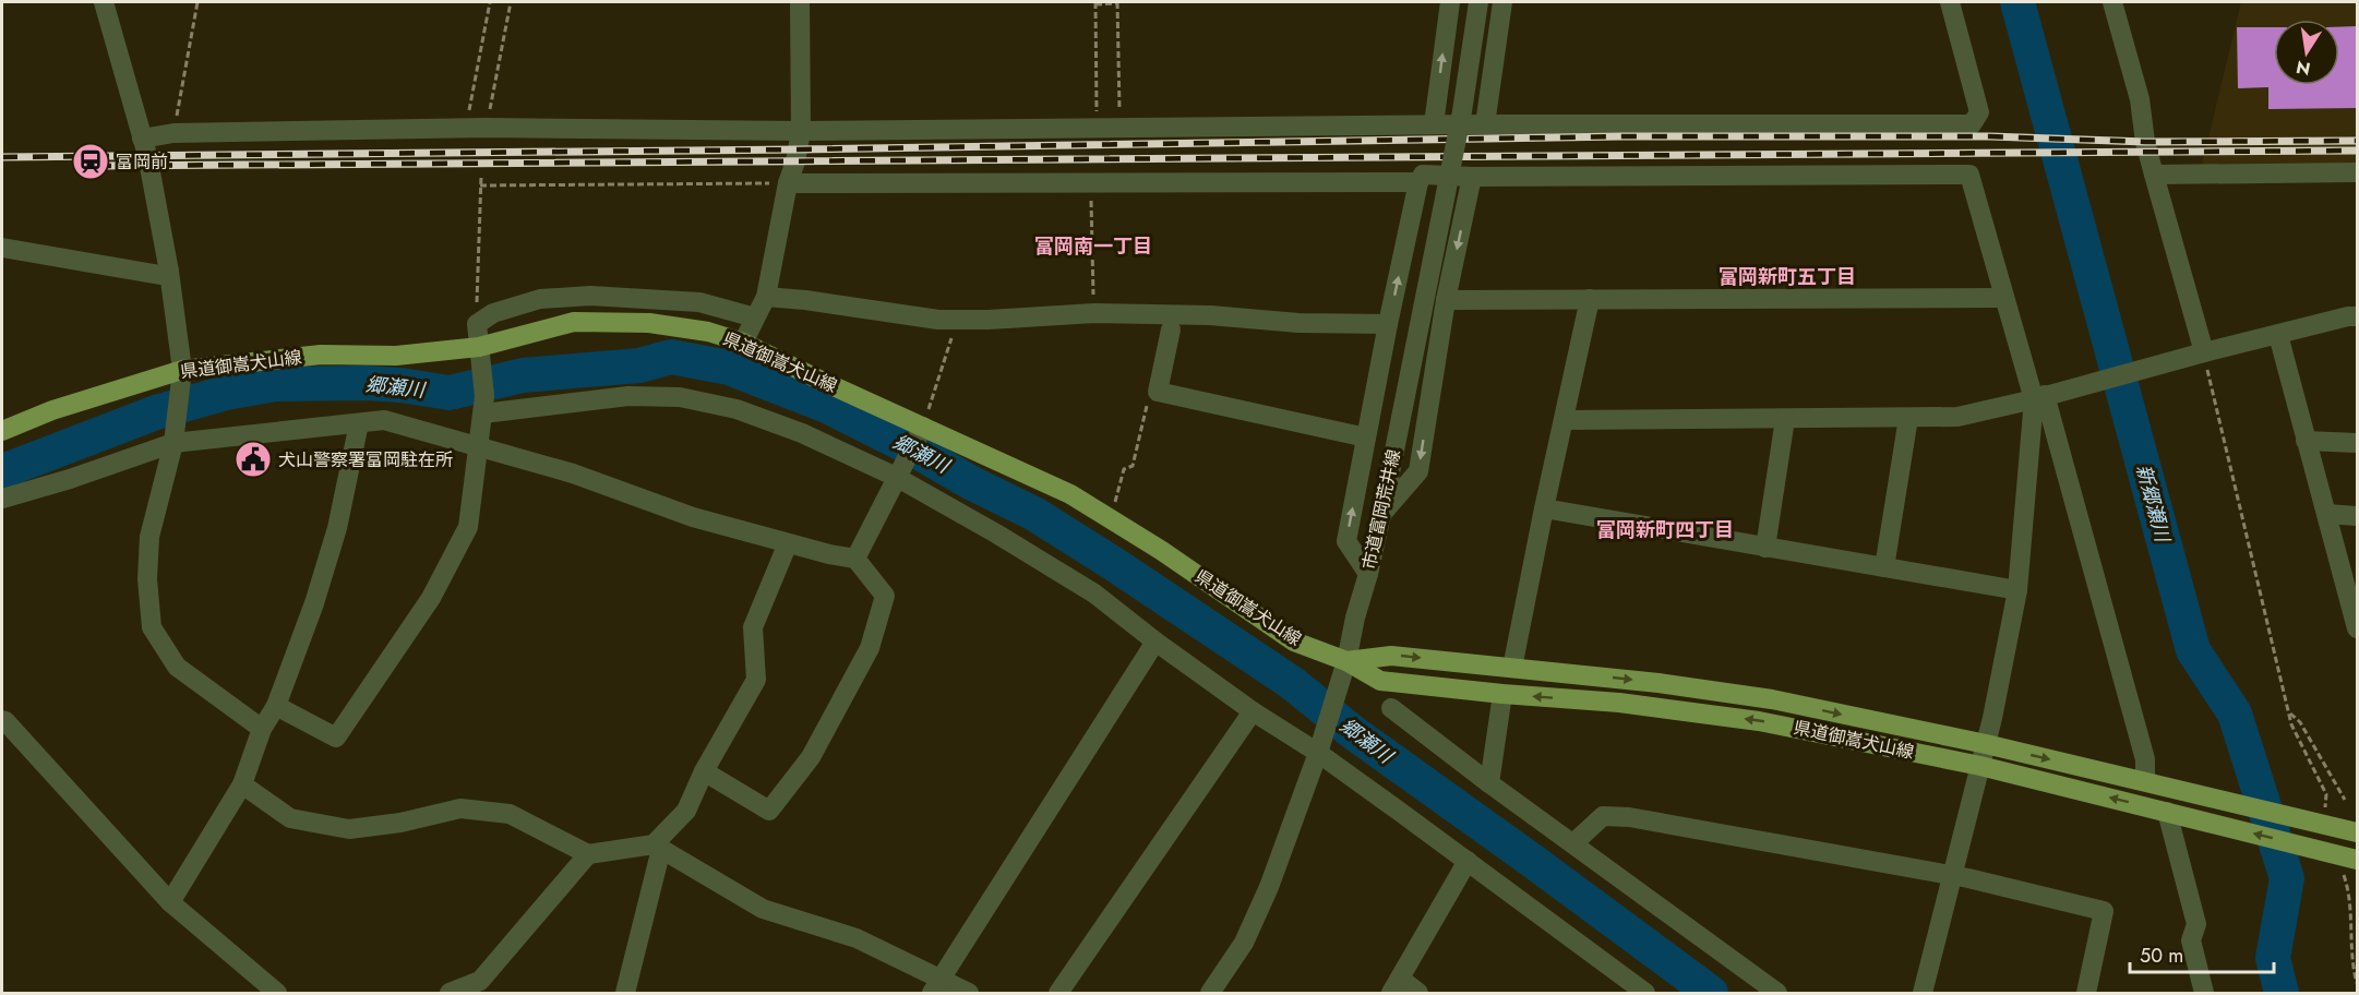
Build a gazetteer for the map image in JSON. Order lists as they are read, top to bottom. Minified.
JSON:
{"streets":{"main road":["県道御嵩犬山線"],"street":["市道富岡荒井線"]},"crossings":[["県道御嵩犬山線","市道富岡荒井線"]],"districts":["富岡南一丁目","富岡新町五丁目","富岡新町四丁目"],"water":["郷瀬川","新郷瀬川"],"places":{"station":["富岡前"],"public building":["犬山警察署富岡駐在所"]},"scale_bar":"50 m","north":"bottom"}
